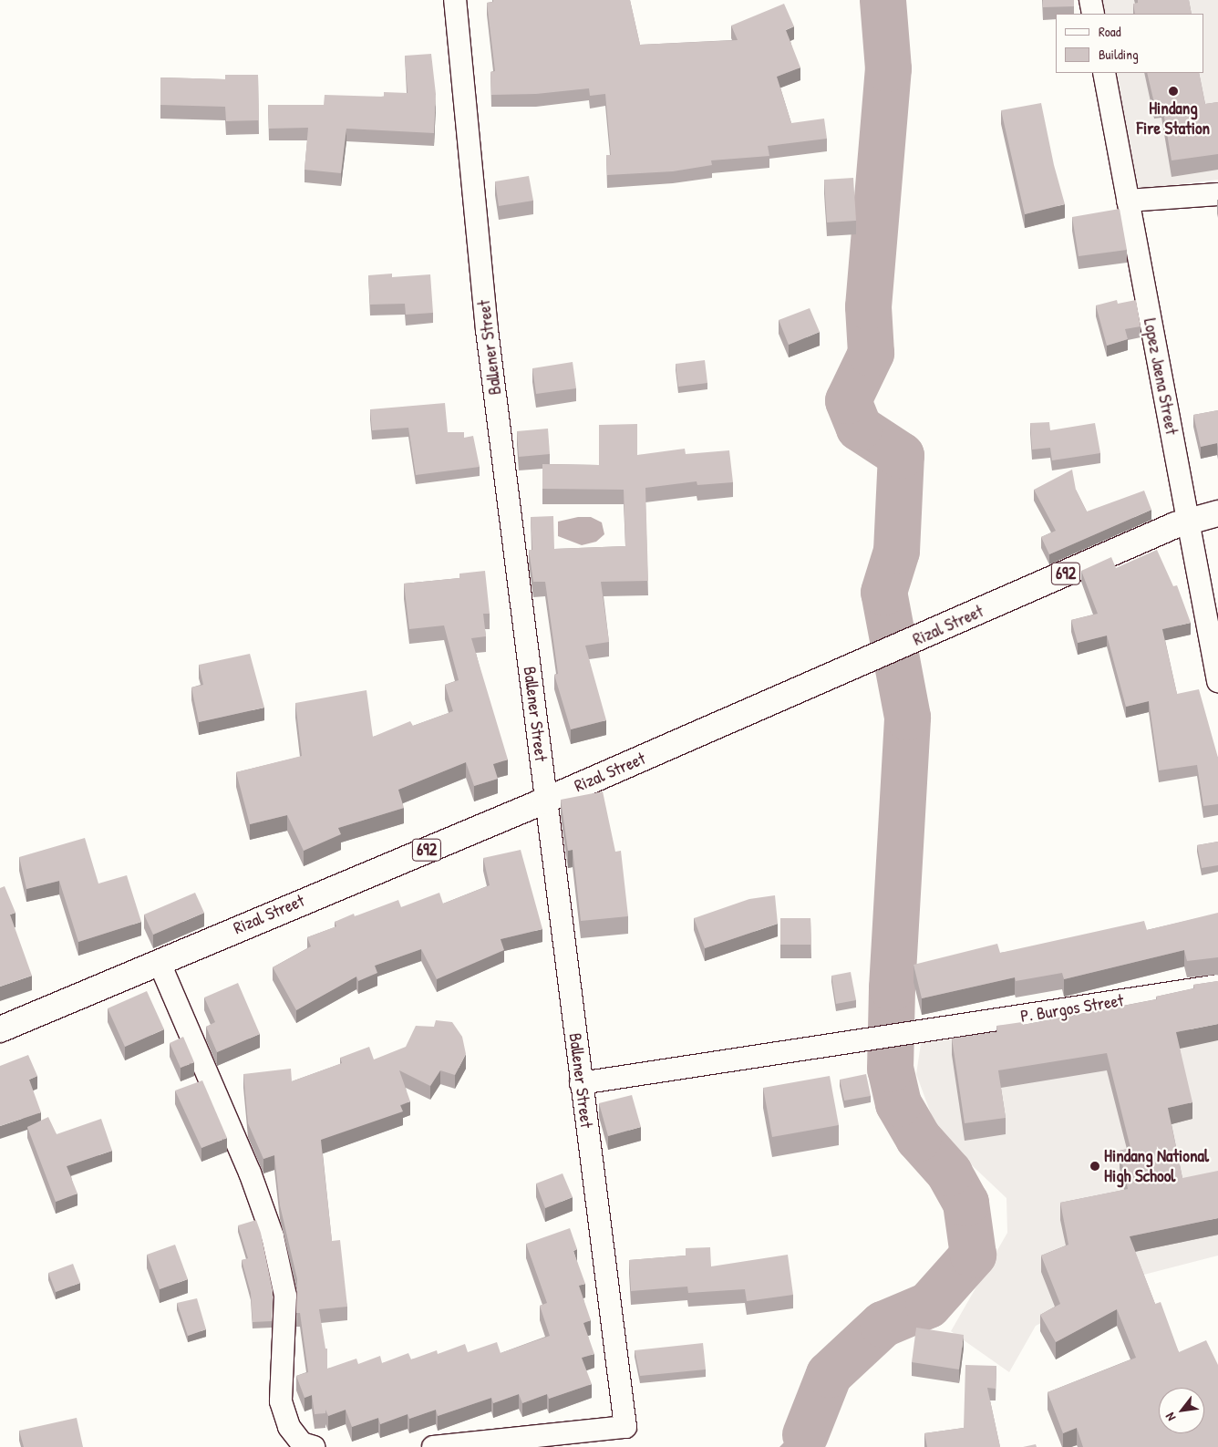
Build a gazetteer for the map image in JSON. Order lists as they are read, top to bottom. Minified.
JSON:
{"streets":{"main road":["692","Rizal Street"],"street":["Ballener Street","Lopez Jaena Street","P. Burgos Street"]},"crossings":[["Ballener Street","Rizal Street"],["Ballener Street","P. Burgos Street"],["Lopez Jaena Street","Rizal Street"]],"places":["Hindang Fire Station","Hindang National High School"],"legend":["Road","Building"],"north":"bottom left"}
